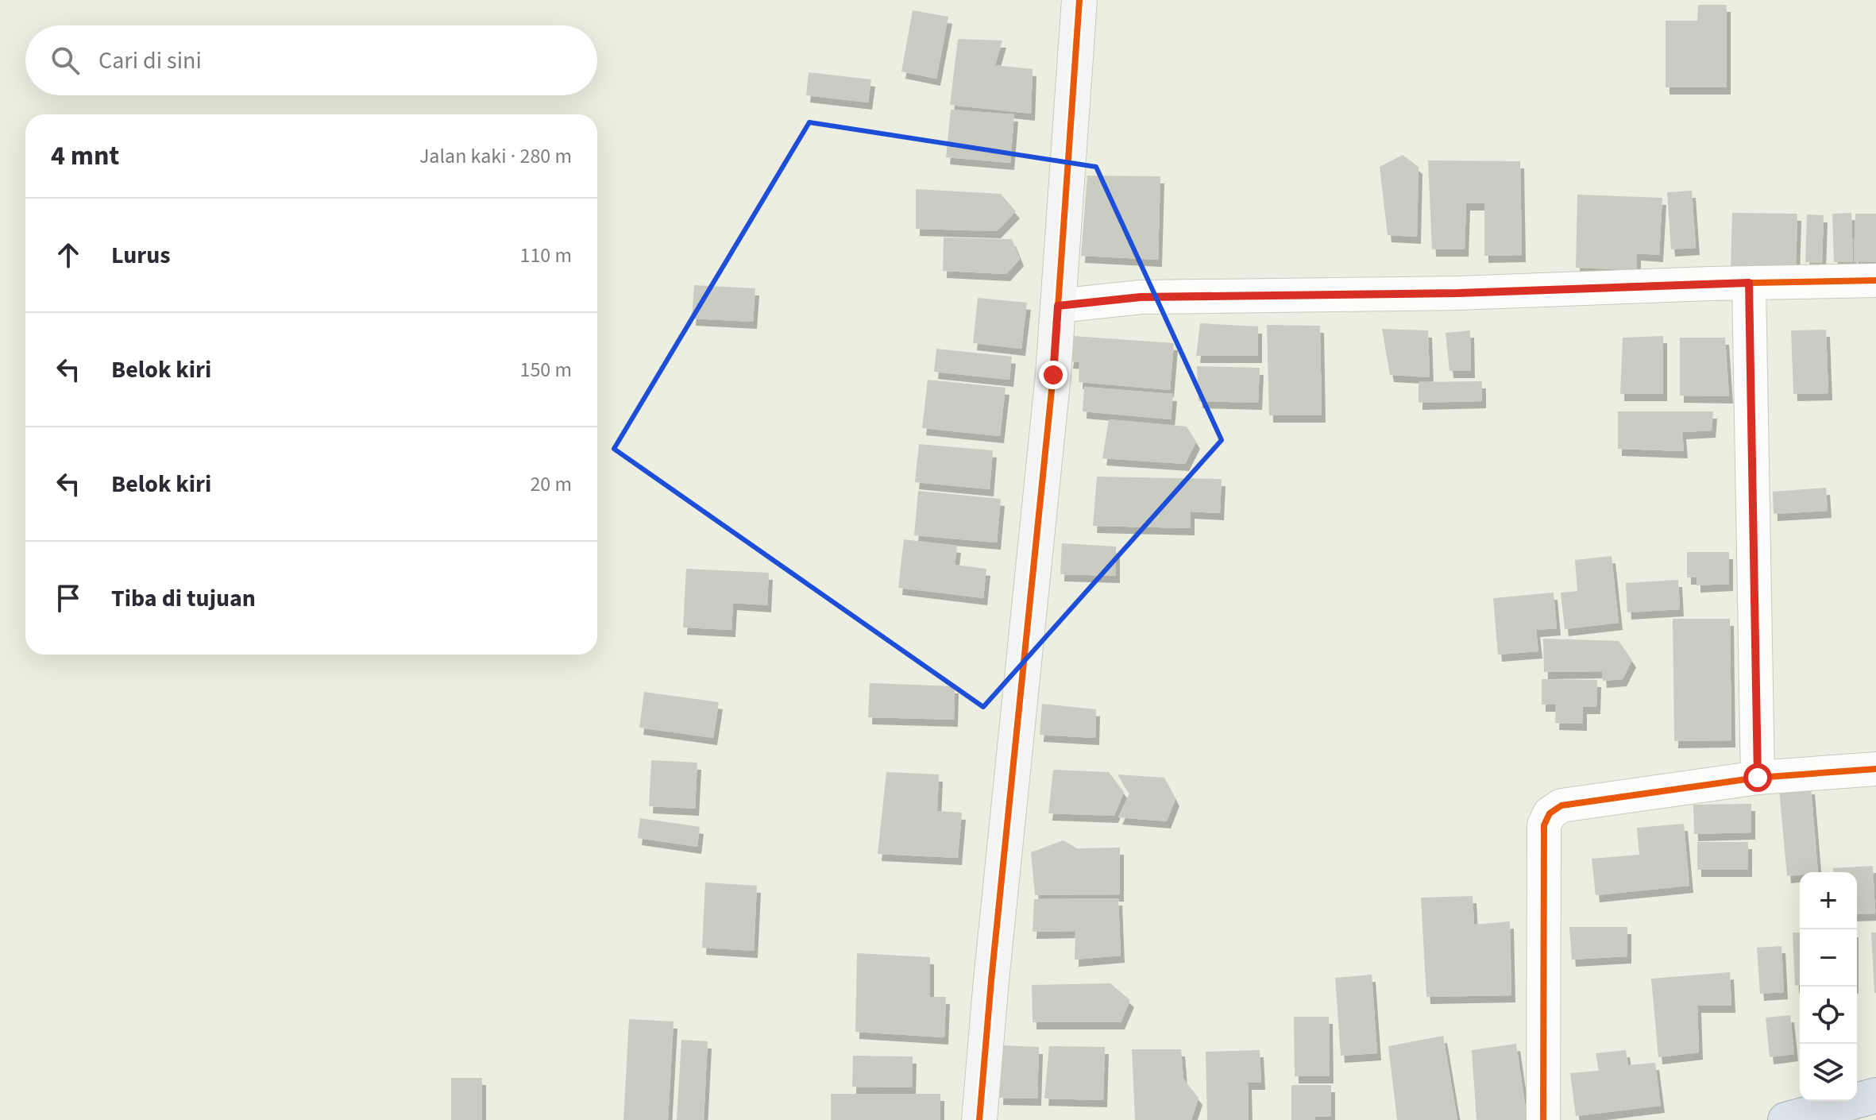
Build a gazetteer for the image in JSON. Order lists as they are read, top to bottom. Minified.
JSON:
{"page":{"search":"Cari di sini","heading":["4 mnt","Jalan kaki · 280 m"],"list":[["Lurus","110 m"],["Belok kiri","150 m"],["Belok kiri","20 m"],"Tiba di tujuan"],"map_buttons":["+","−"]}}
